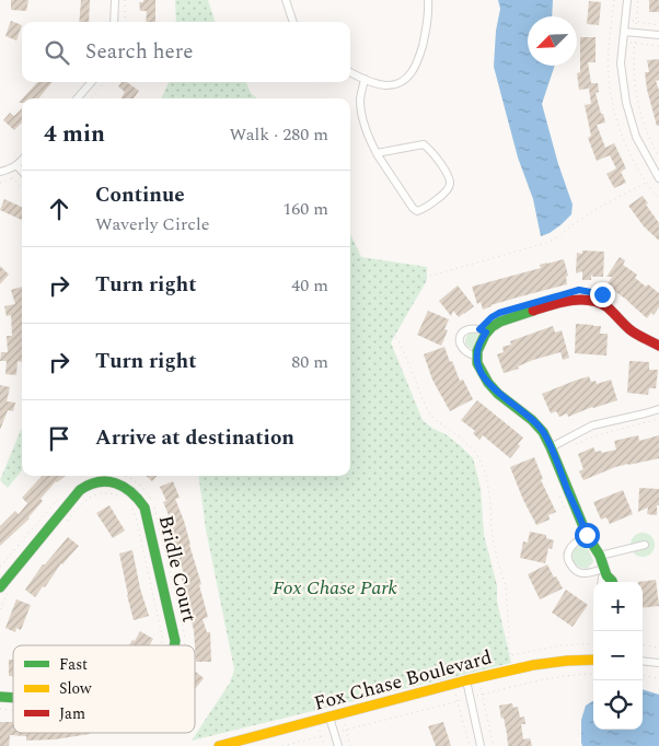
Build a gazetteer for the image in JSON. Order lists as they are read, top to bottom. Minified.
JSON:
{"streets":{"street":["Bridle Court","Fox Chase Boulevard"]},"parks":["Fox Chase Park"],"legend":["Fast","Slow","Jam"],"north":"bottom left","page":{"search":"Search here","heading":["4 min","Walk · 280 m"],"list":[["Continue","Waverly Circle","160 m"],["Turn right","40 m"],["Turn right","80 m"],"Arrive at destination"],"map_buttons":["+","−"]}}
